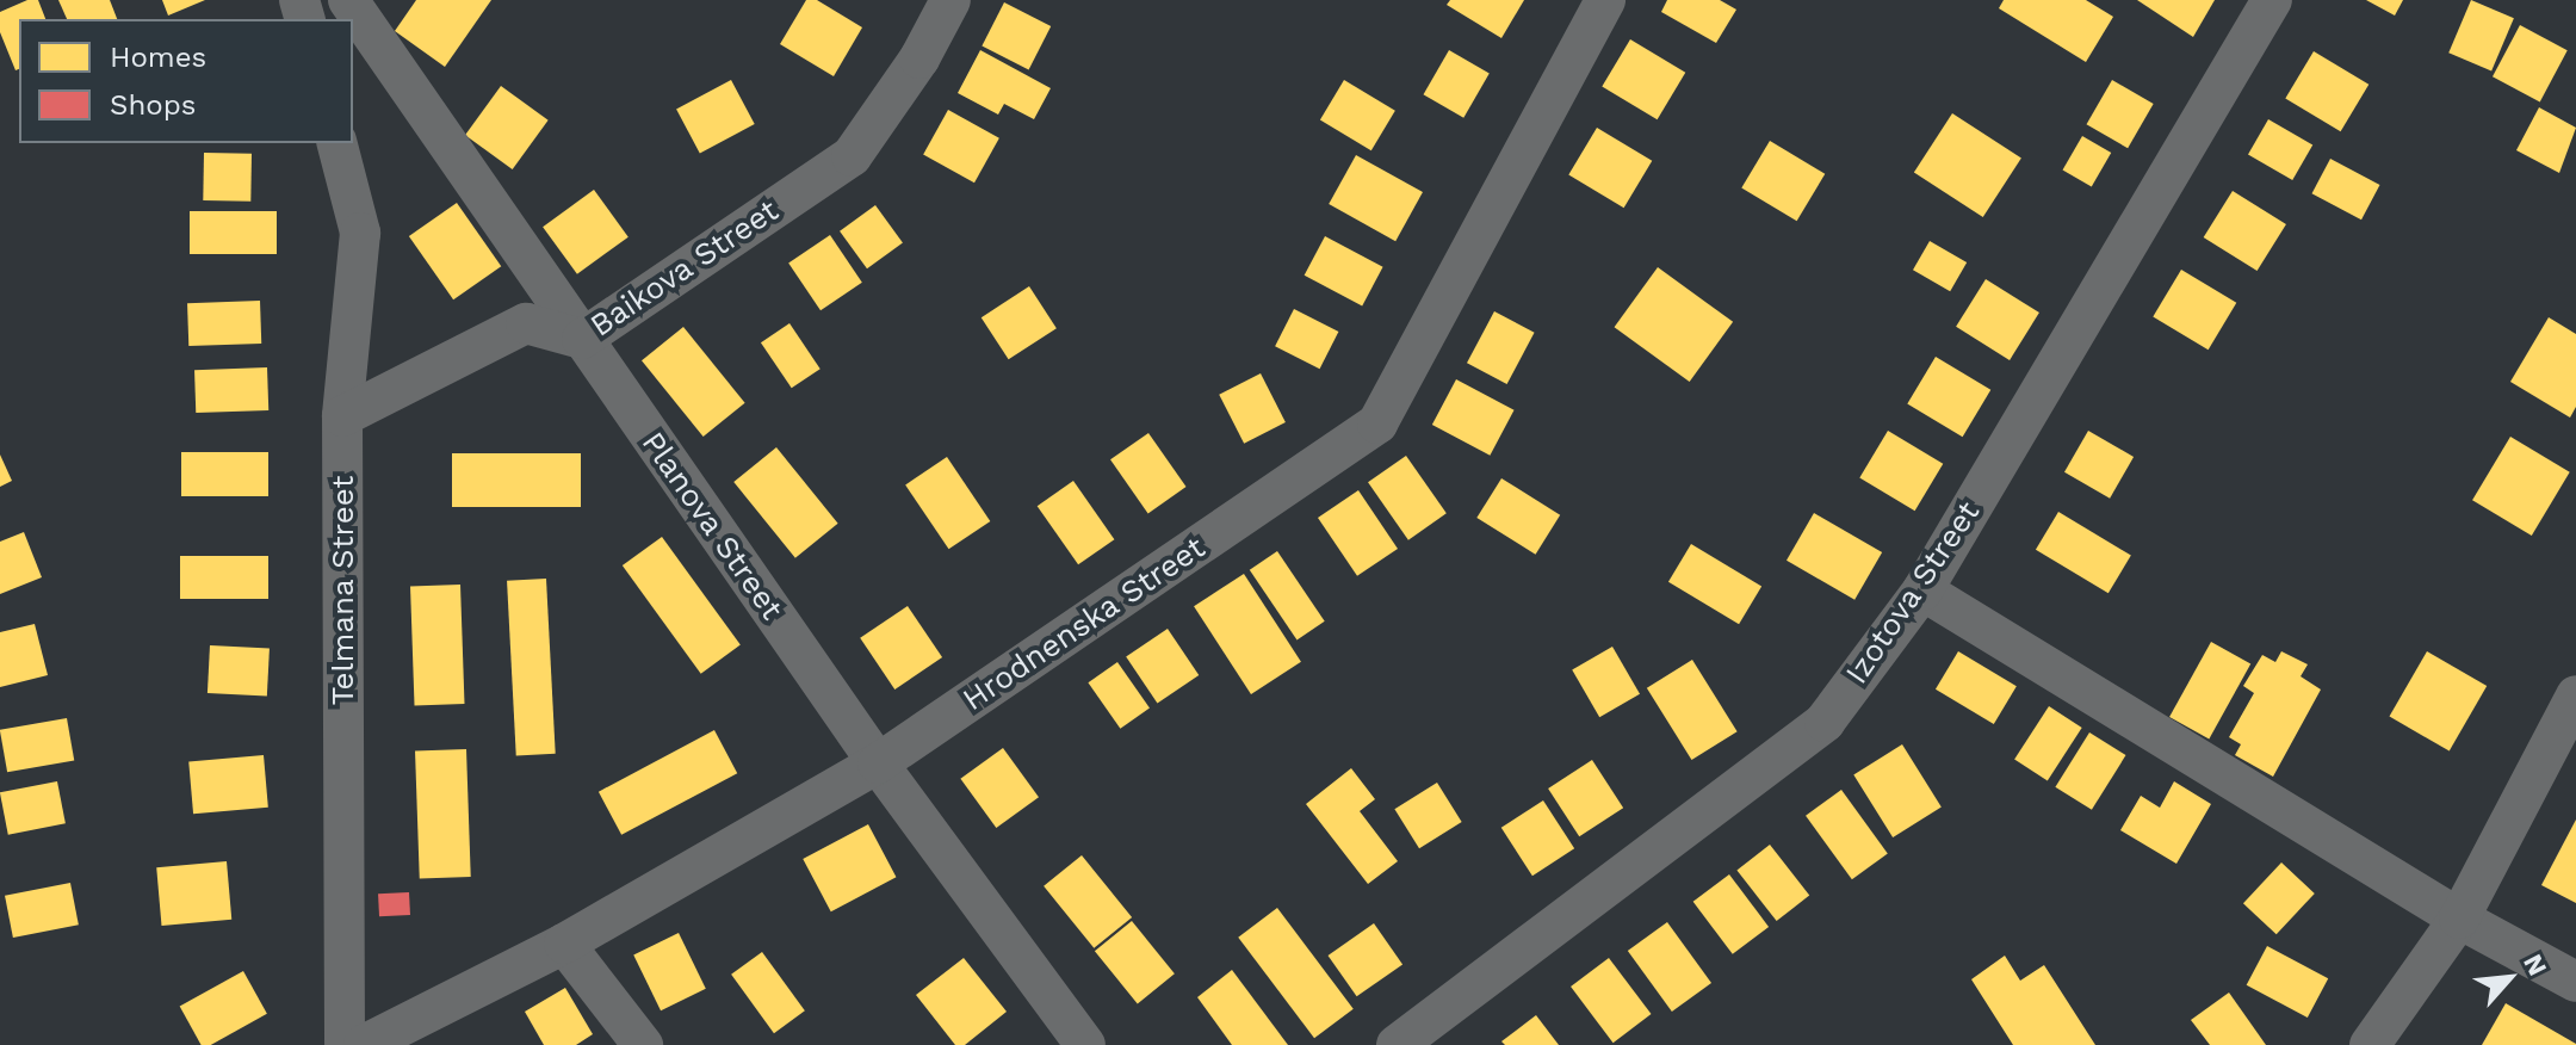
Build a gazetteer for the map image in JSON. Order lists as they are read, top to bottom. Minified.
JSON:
{"streets":{"street":["Baikova Street","Planova Street","Telmana Street","Izotova Street","Hrodnenska Street"]},"crossings":[["Baikova Street","Planova Street"],["Baikova Street","Telmana Street"],["Planova Street","Hrodnenska Street"]],"legend":["Homes","Shops"],"north":"top right"}
